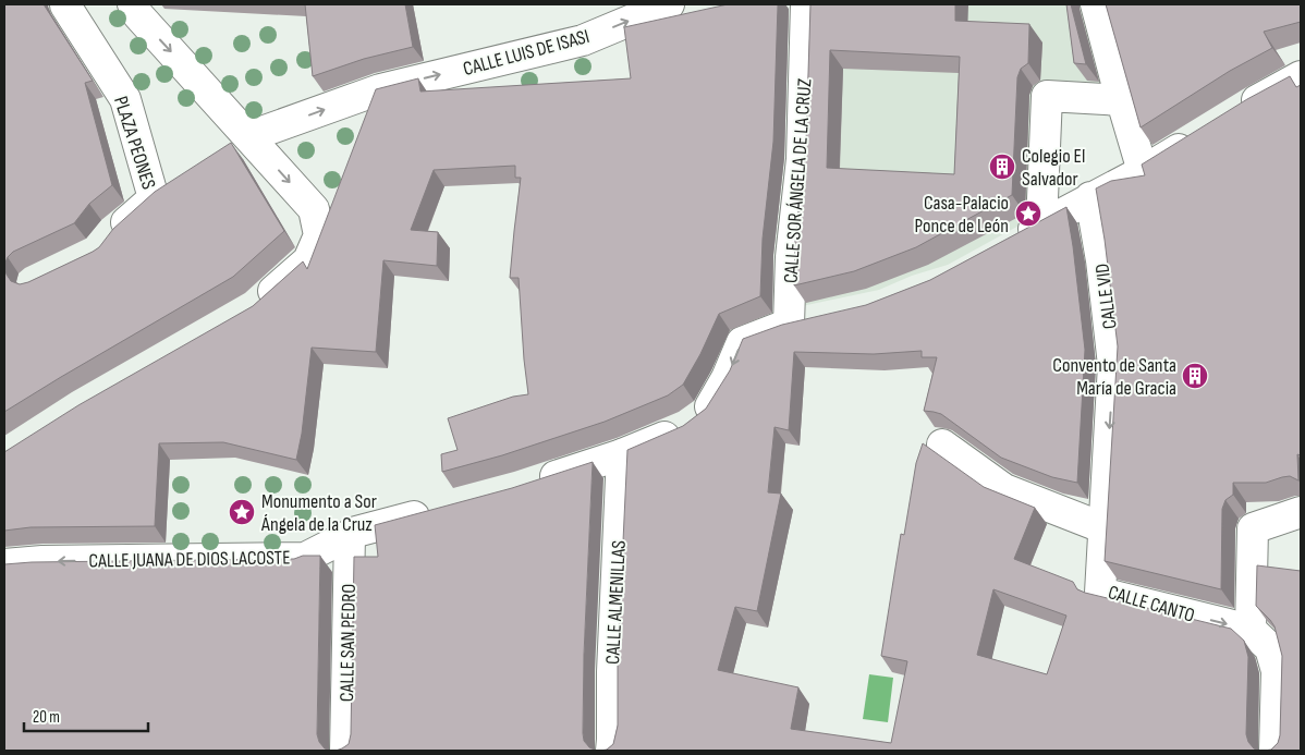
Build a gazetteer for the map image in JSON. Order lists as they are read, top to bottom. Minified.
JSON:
{"streets":{"street":["CALLE LUIS DE ISASI","PLAZA PEONES","CALLE SOR ÁNGELA DE LA CRUZ","CALLE VID","CALLE JUANA DE DIOS LACOSTE","CALLE ALMENILLAS","CALLE CANTO","CALLE SAN PEDRO"]},"crossings":[["CALLE VID","CALLE CANTO"],["CALLE JUANA DE DIOS LACOSTE","CALLE SAN PEDRO"]],"one_way":["CALLE LUIS DE ISASI","CALLE VID","CALLE JUANA DE DIOS LACOSTE","CALLE CANTO"],"places":{"building":["Colegio El Salvador","Convento de Santa María de Gracia"],"place":["Casa-Palacio Ponce de León","Monumento a Sor Ángela de la Cruz"]},"scale_bar":"20 m"}
